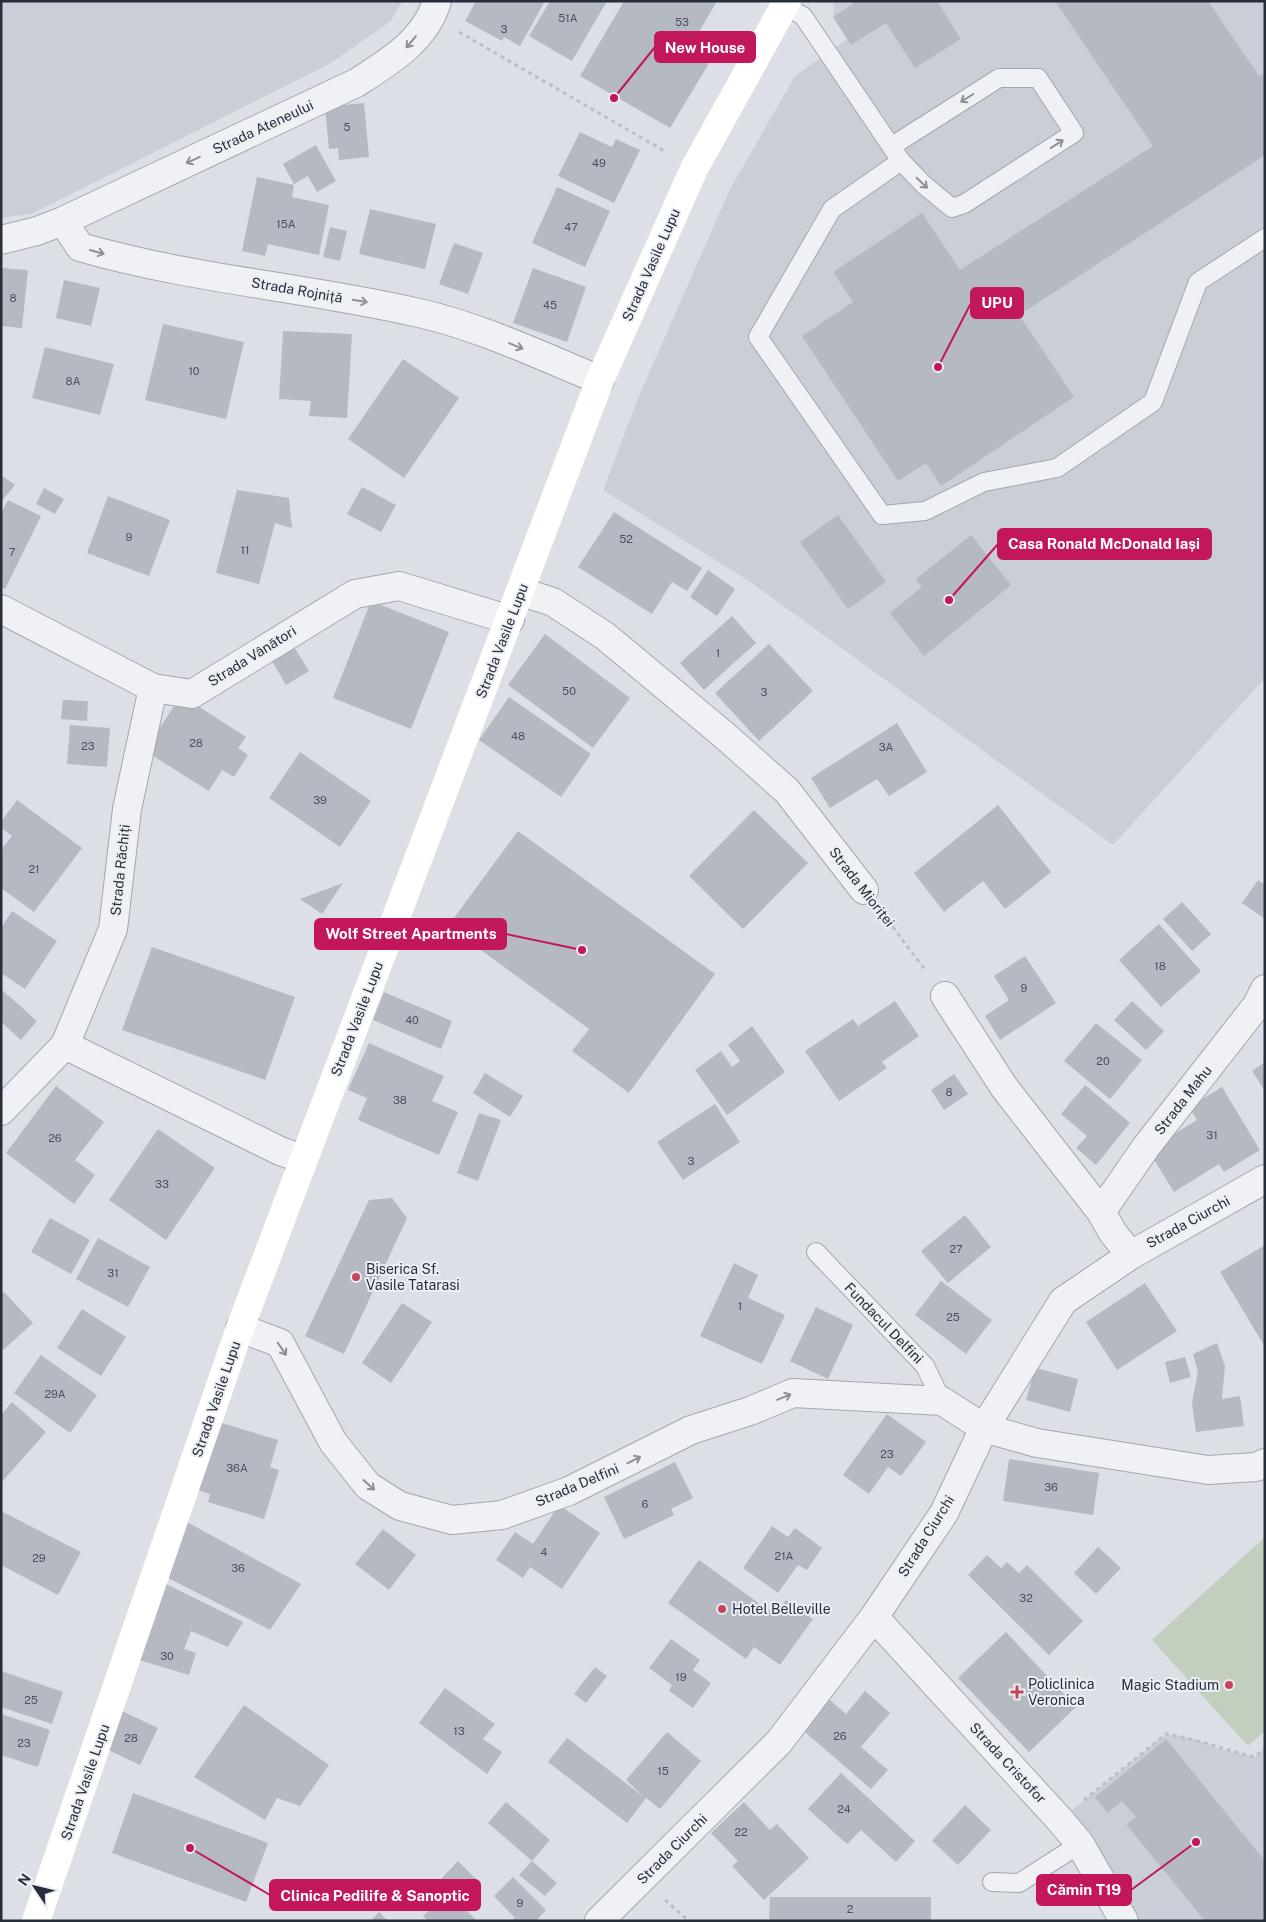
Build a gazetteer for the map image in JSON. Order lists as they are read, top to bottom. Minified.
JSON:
{"streets":{"main road":["Strada Vasile Lupu"],"street":["Strada Ateneului","Strada Rojniță","Strada Vânători","Strada Răchiți","Strada Mioriței","Strada Mahu","Strada Ciurchi","Strada Delfini","Strada Cristofor"],"lane":["Fundacul Delfini"]},"crossings":[["Strada Ateneului","Strada Rojniță"],["Strada Vasile Lupu","Strada Rojniță"],["Strada Vasile Lupu","Strada Vânători"],["Strada Vasile Lupu","Strada Mioriței"],["Strada Vasile Lupu","Strada Delfini"],["Strada Vânători","Strada Răchiți"],["Strada Ciurchi","Strada Delfini"],["Strada Ciurchi","Strada Cristofor"],["Fundacul Delfini","Strada Delfini"]],"one_way":["Strada Ateneului","Strada Rojniță","Strada Delfini"],"places":{"other":["New House","UPU","Casa Ronald McDonald Iași","Wolf Street Apartments","Biserica Sf. Vasile Tatarasi","Hotel Belleville","Magic Stadium","Cămin T19","Clinica Pedilife & Sanoptic"],"health":["Policlinica Veronica"]},"house_numbers":["51A","53","3","5","49","15A","47","8","45","10","8A","9","52","11","7","1","50","3","48","28","23","3A","39","21","18","9","40","20","8","38","31","26","3","33","27","31","1","25","29A","23","36A","36","6","4","21A","29","36","32","30","19","25","13","26","28","23","15","24","22","9","2"],"north":"top left"}
